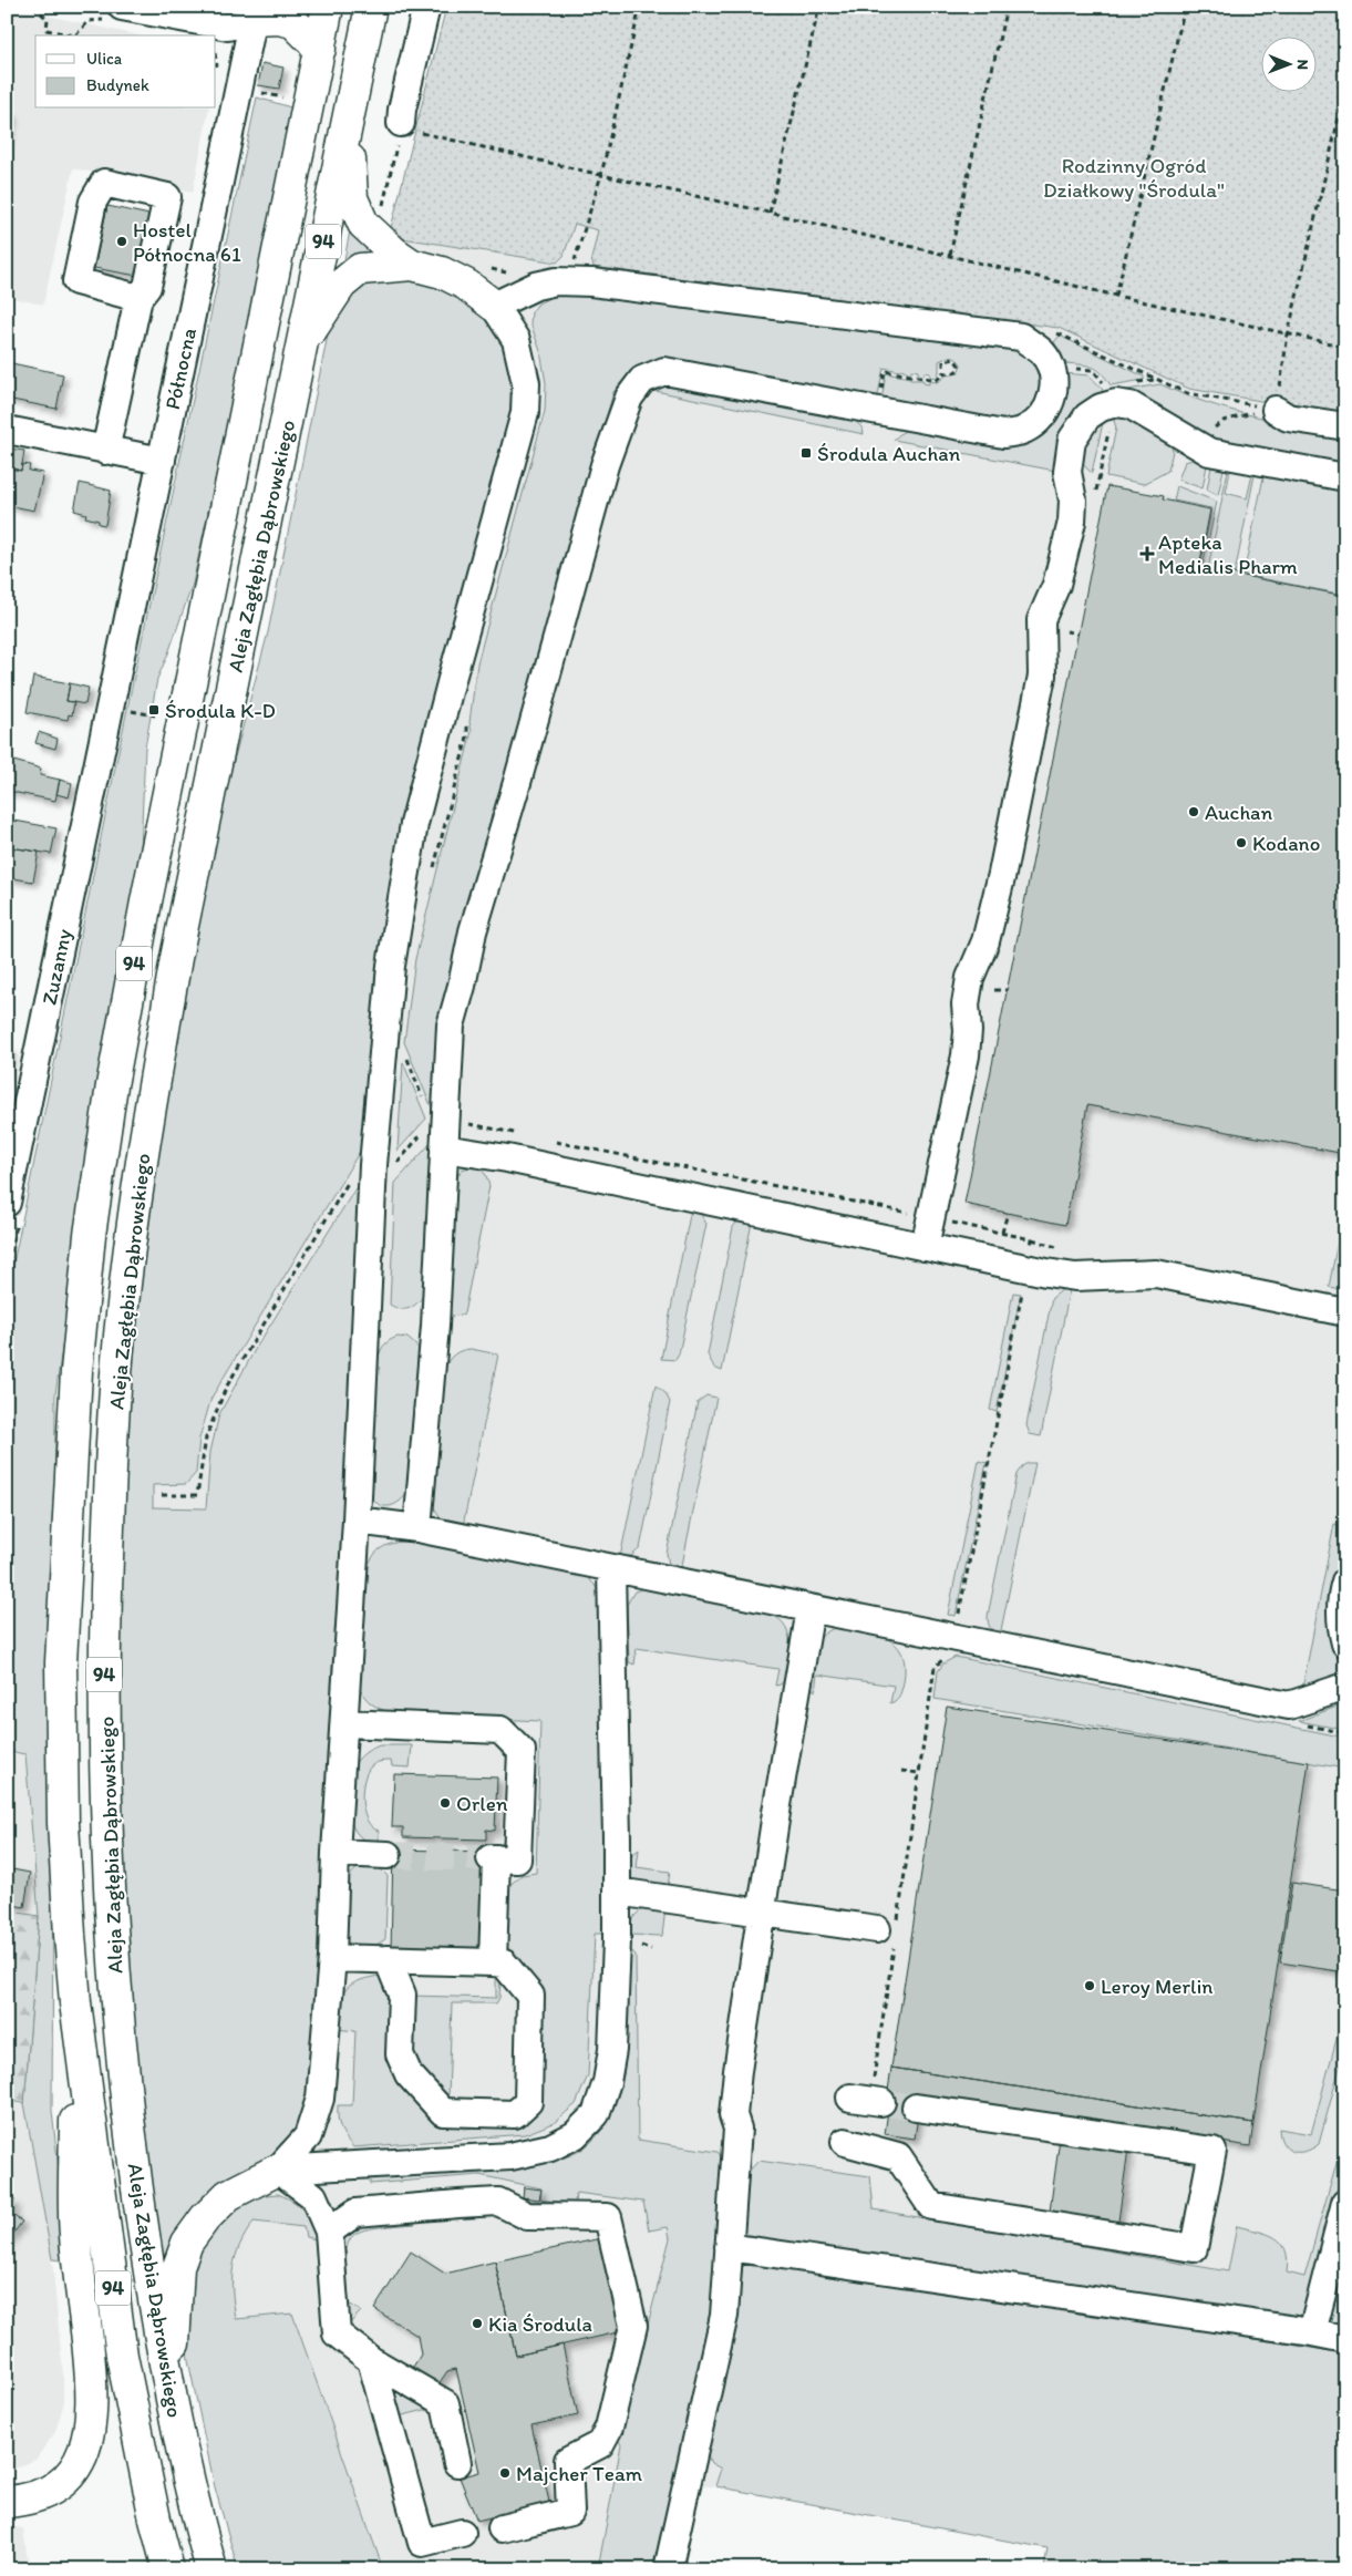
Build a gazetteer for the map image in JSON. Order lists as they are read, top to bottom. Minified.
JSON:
{"streets":{"main road":["94","Aleja Zagłębia Dąbrowskiego"],"street":["Północna","Zuzanny"]},"crossings":[["Północna","Zuzanny"]],"parks":["Rodzinny Ogród Działkowy \"Środula\""],"places":{"other":["Hostel Północna 61","Auchan","Kodano","Orlen","Leroy Merlin","Kia Środula","Majcher Team"],"transit":["Środula Auchan","Środula K-D"],"health":["Apteka Medialis Pharm"]},"legend":["Ulica","Budynek"],"north":"right"}
